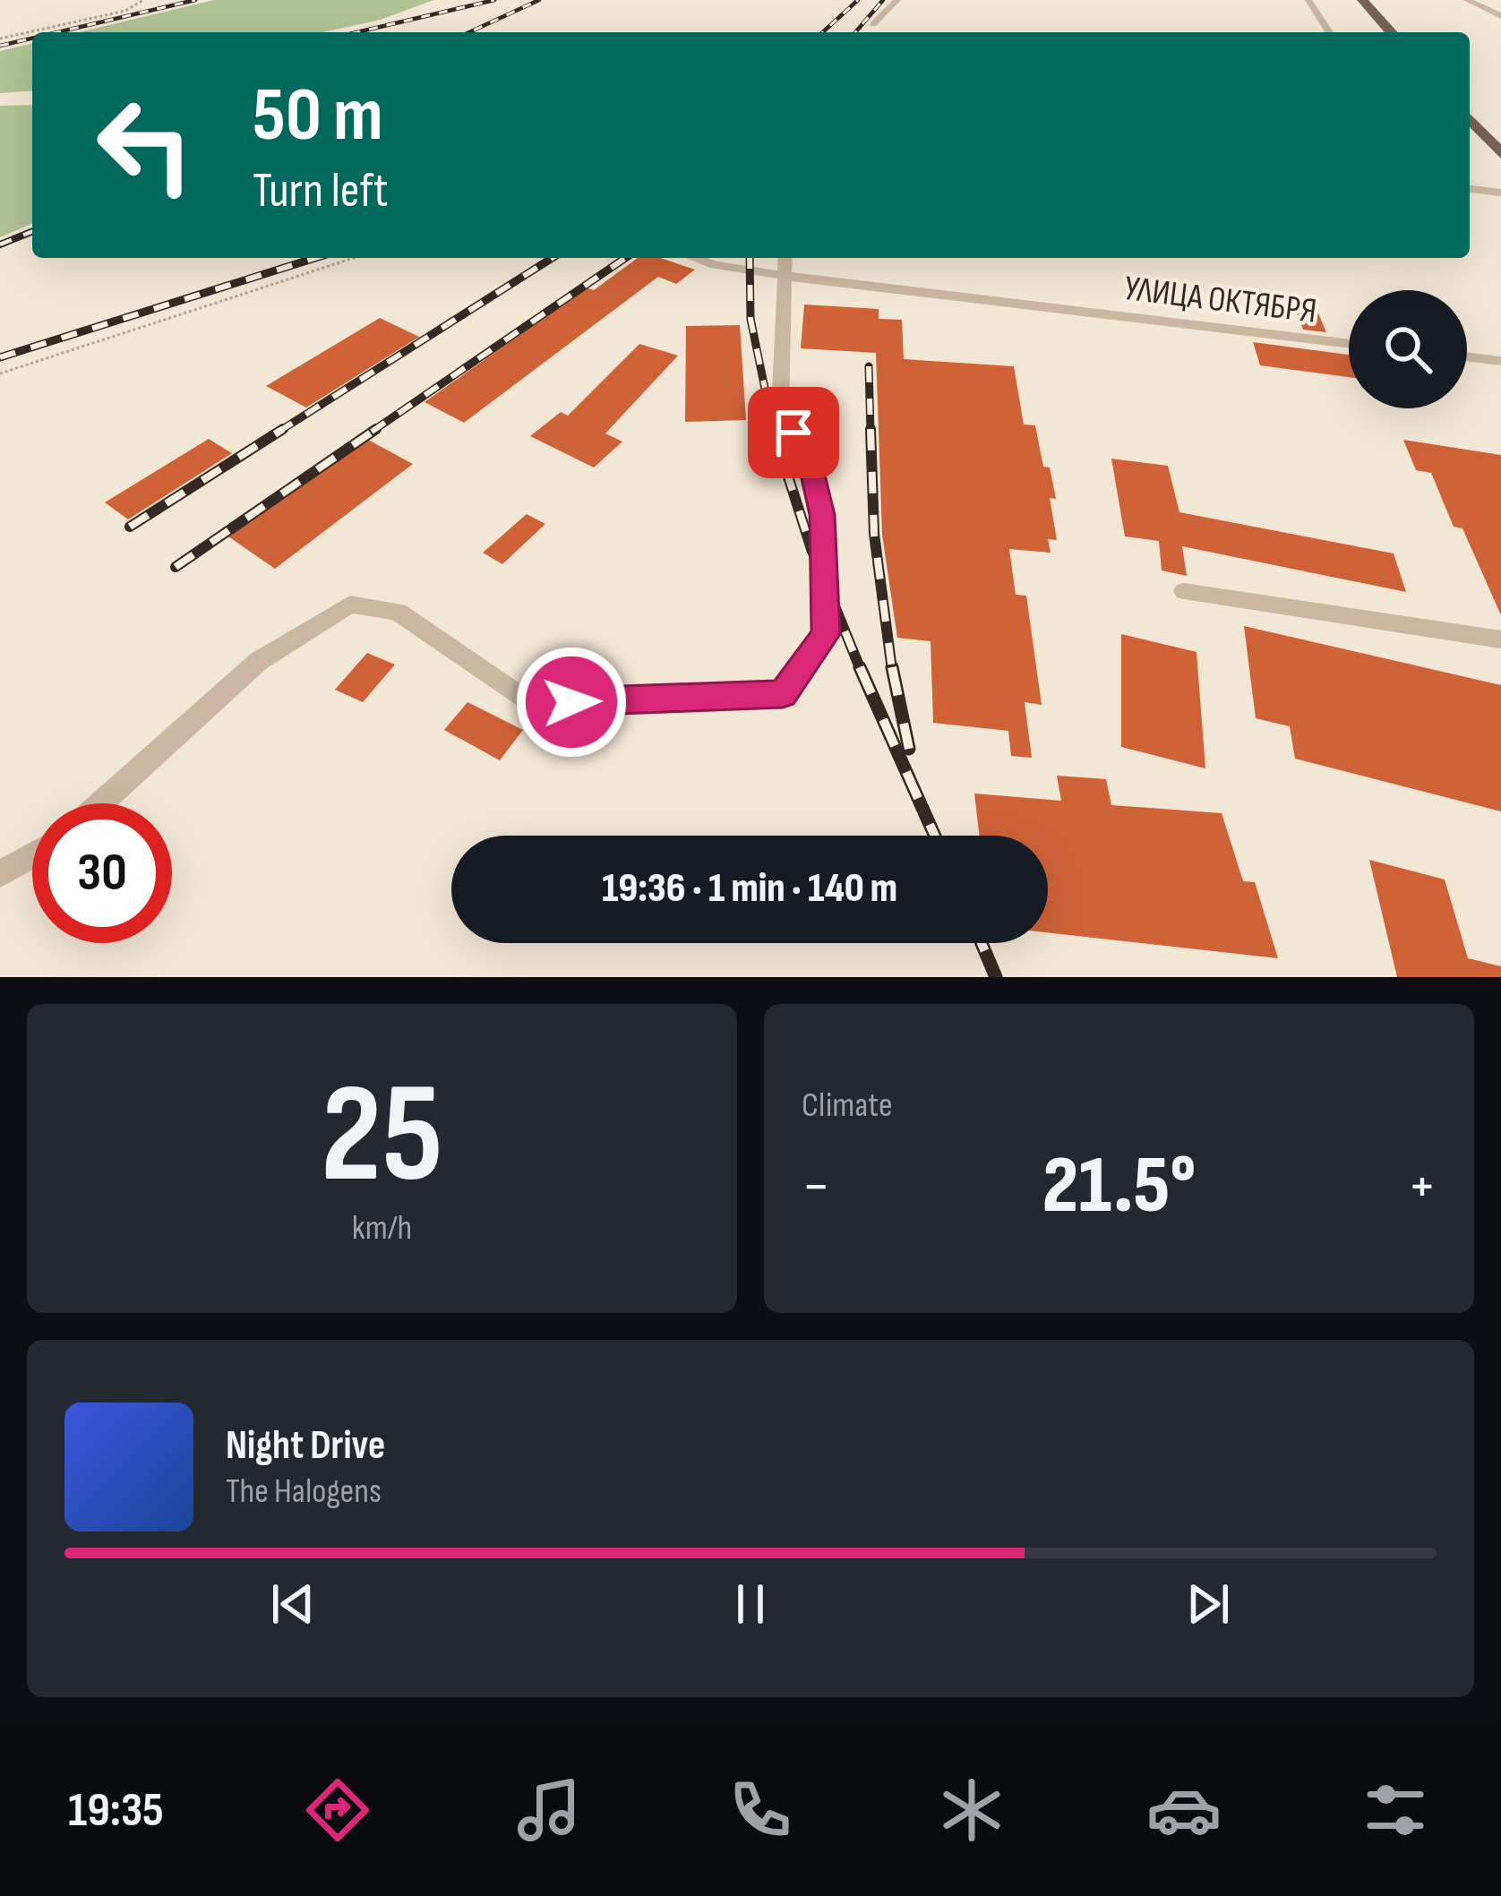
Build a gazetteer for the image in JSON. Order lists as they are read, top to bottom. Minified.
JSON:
{"streets":{"street":["УЛИЦА ОКТЯБРЯ"]},"page":{"turn":["50 m","Turn left"],"limit":"30","trip":"19:36 · 1 min · 140 m","tile":[["25","km/h"],"Climate"],"heat":["−","21.5°","+"],"song":["Night Drive","The Halogens"],"tabs":"19:35"}}
